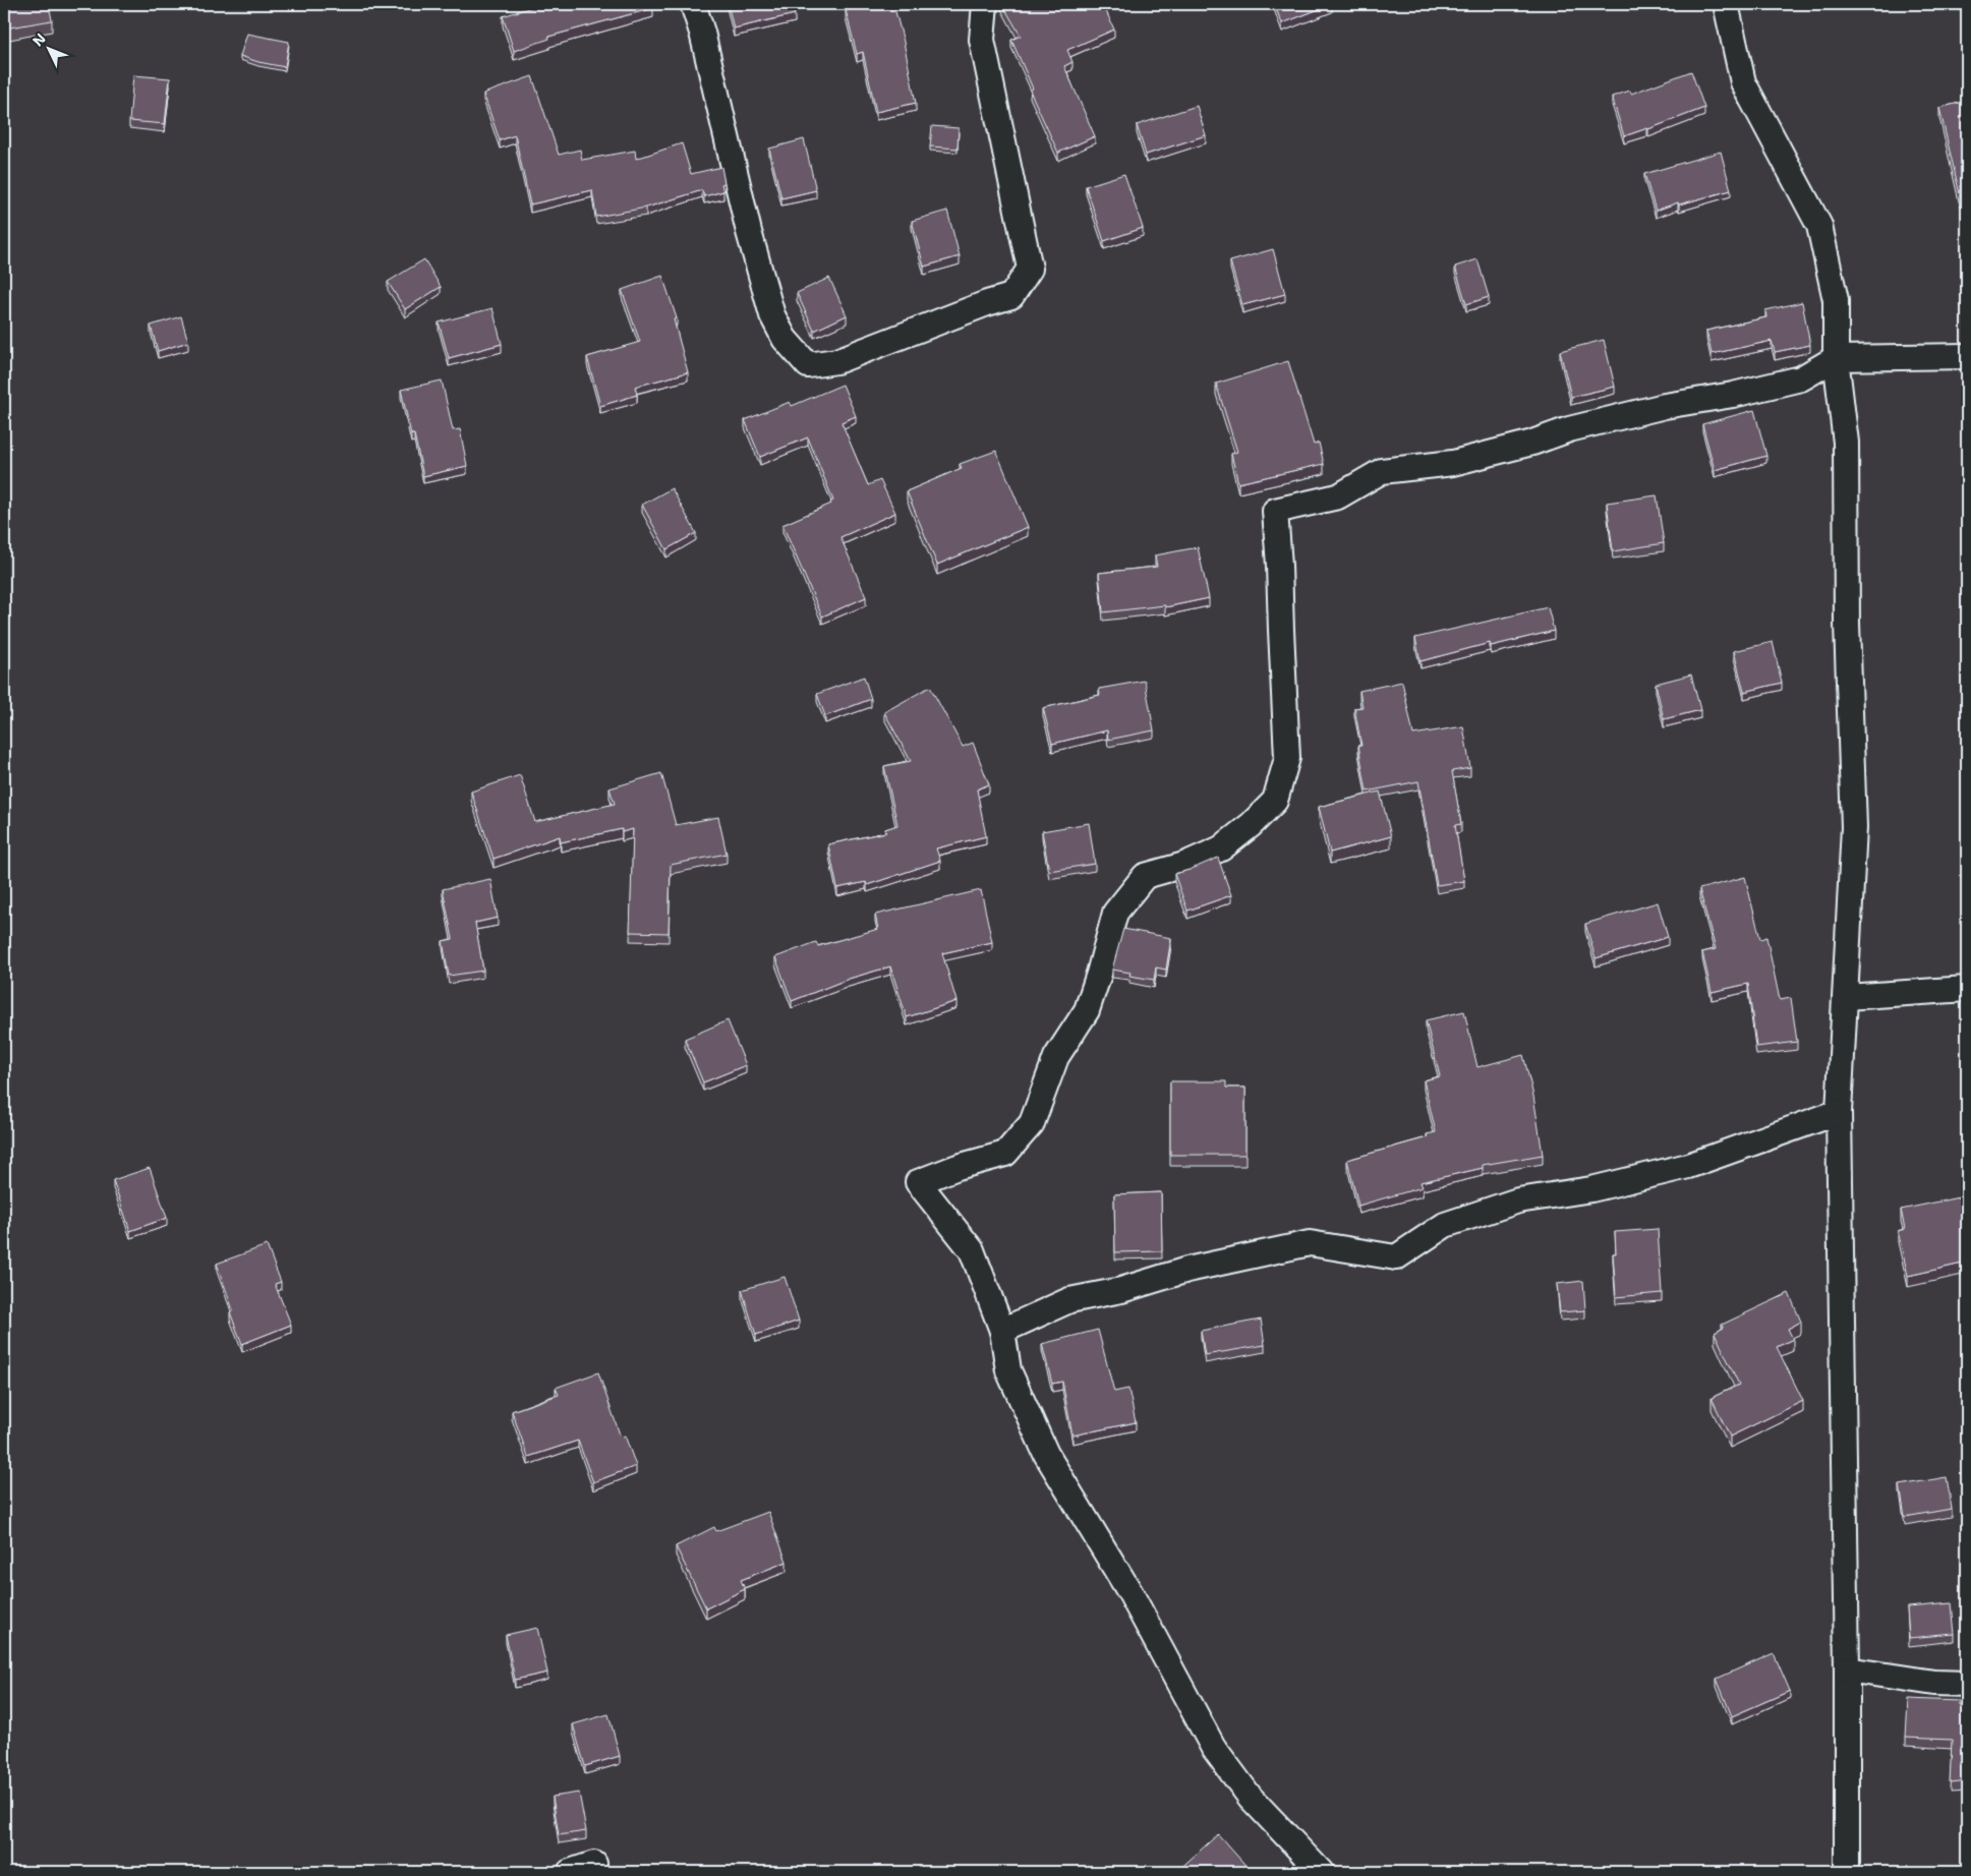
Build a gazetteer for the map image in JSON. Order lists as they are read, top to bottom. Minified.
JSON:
{"north":"top left"}
